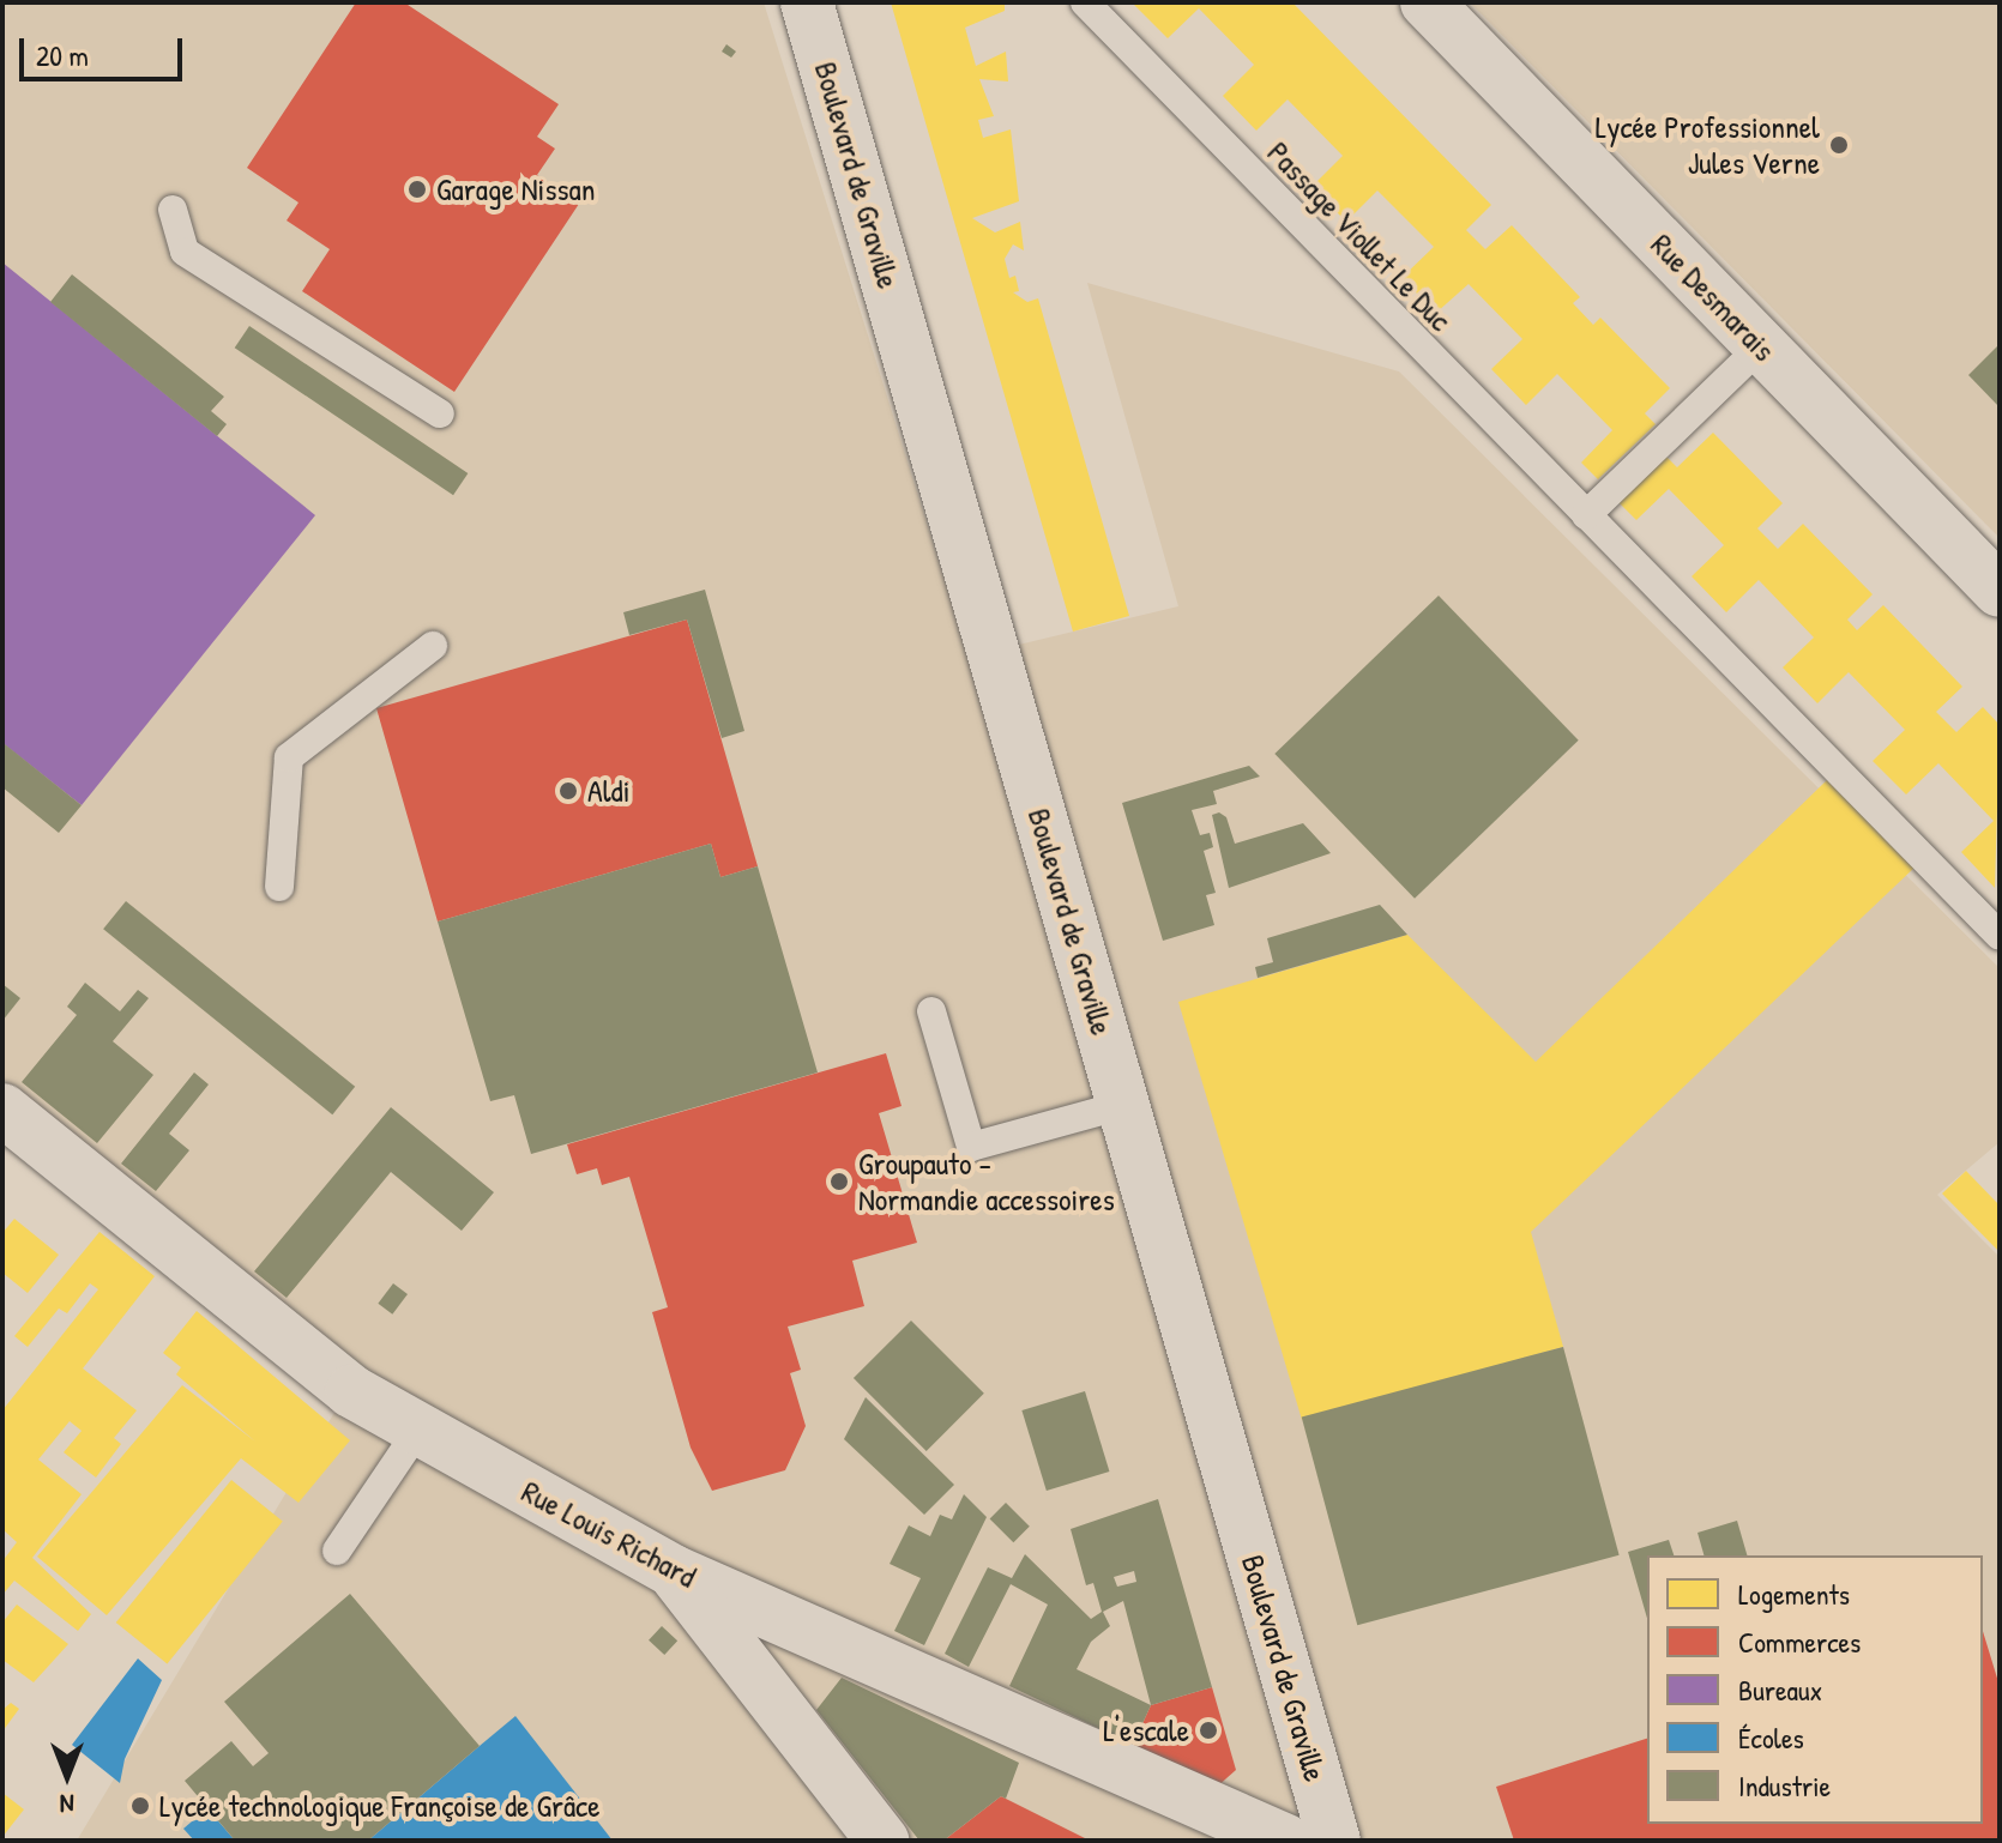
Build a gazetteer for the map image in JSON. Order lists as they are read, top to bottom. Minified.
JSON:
{"streets":{"street":["Boulevard de Graville","Rue Desmarais","Rue Louis Richard"],"lane":["Passage Viollet Le Duc"]},"places":["Lycée Professionnel Jules Verne","Garage Nissan","Aldi","Groupauto - Normandie accessoires","L'escale","Lycée technologique Françoise de Grâce"],"legend":["Logements","Commerces","Bureaux","Écoles","Industrie"],"scale_bar":"20 m","north":"bottom"}
